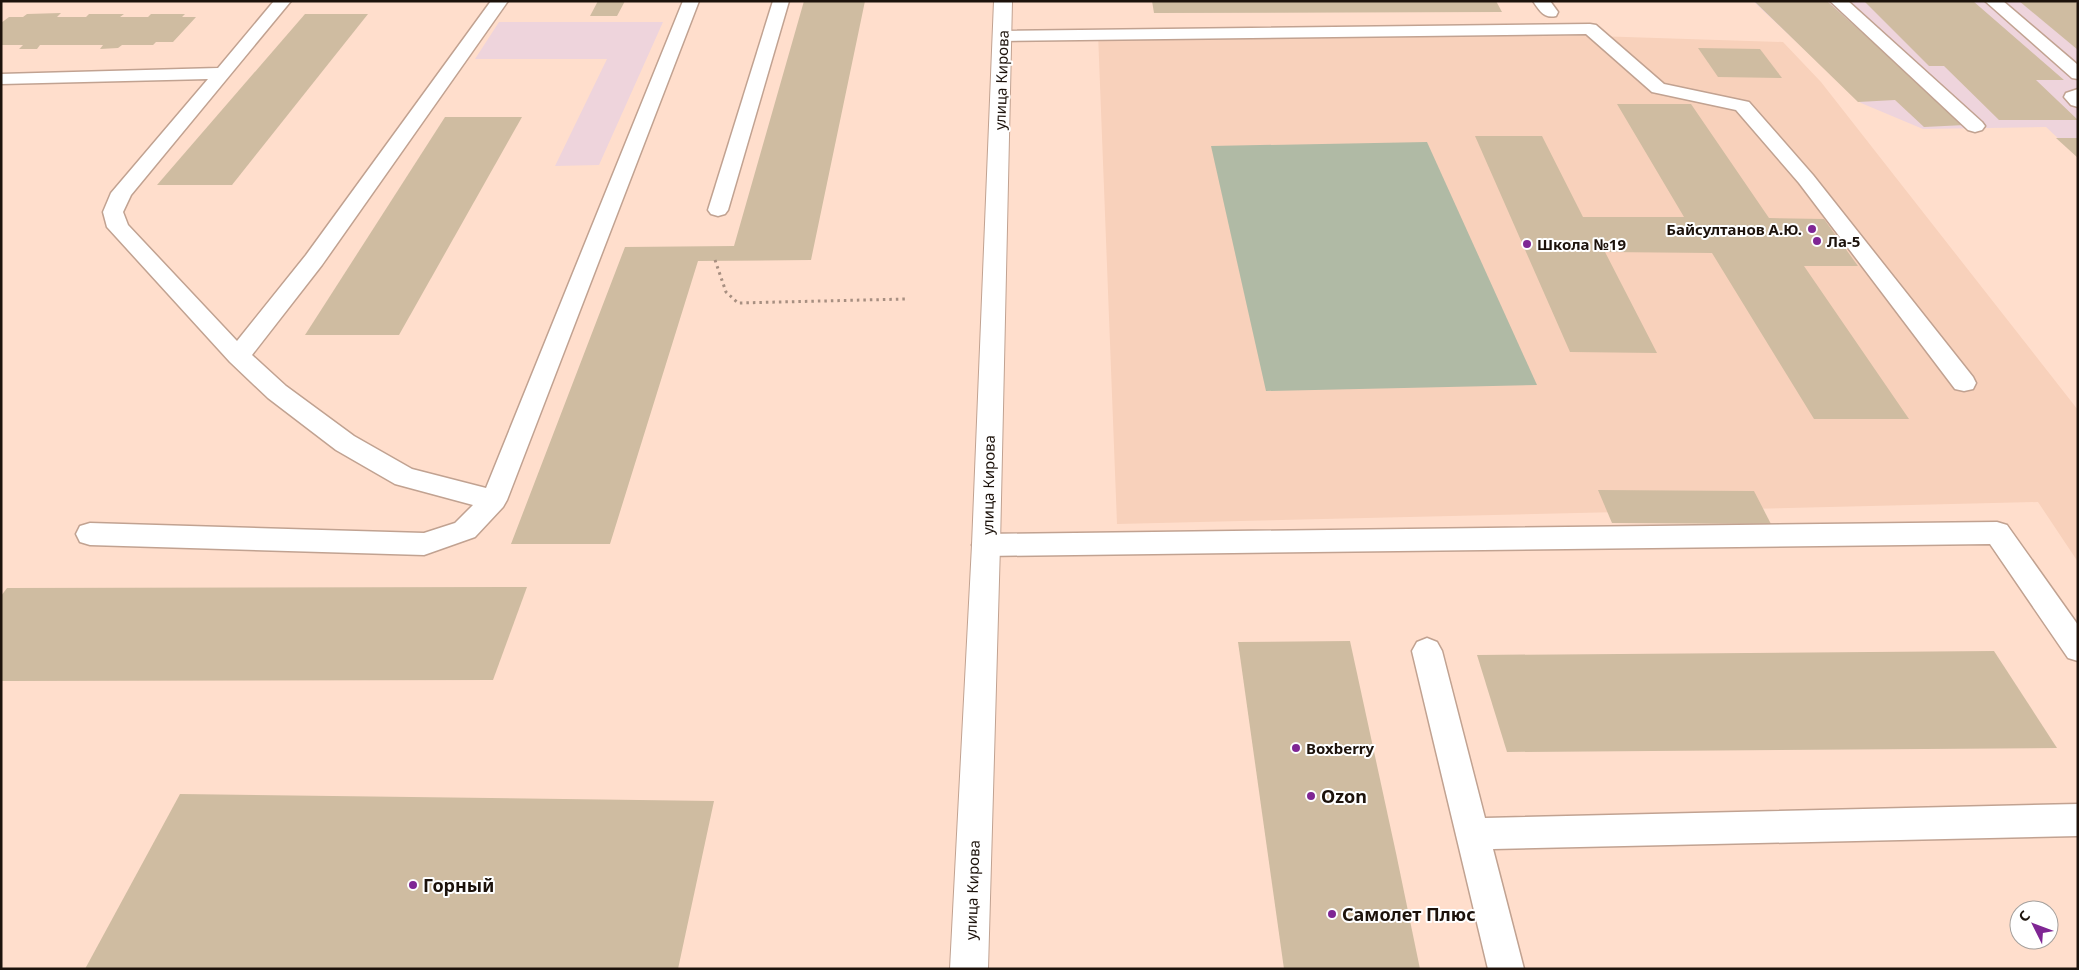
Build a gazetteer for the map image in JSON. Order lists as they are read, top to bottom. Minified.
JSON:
{"streets":{"main road":["улица Кирова"]},"places":["Байсултанов А.Ю.","Ла-5","Школа №19","Boxberry","Ozon","Горный","Самолет Плюс"],"north":"top left"}
